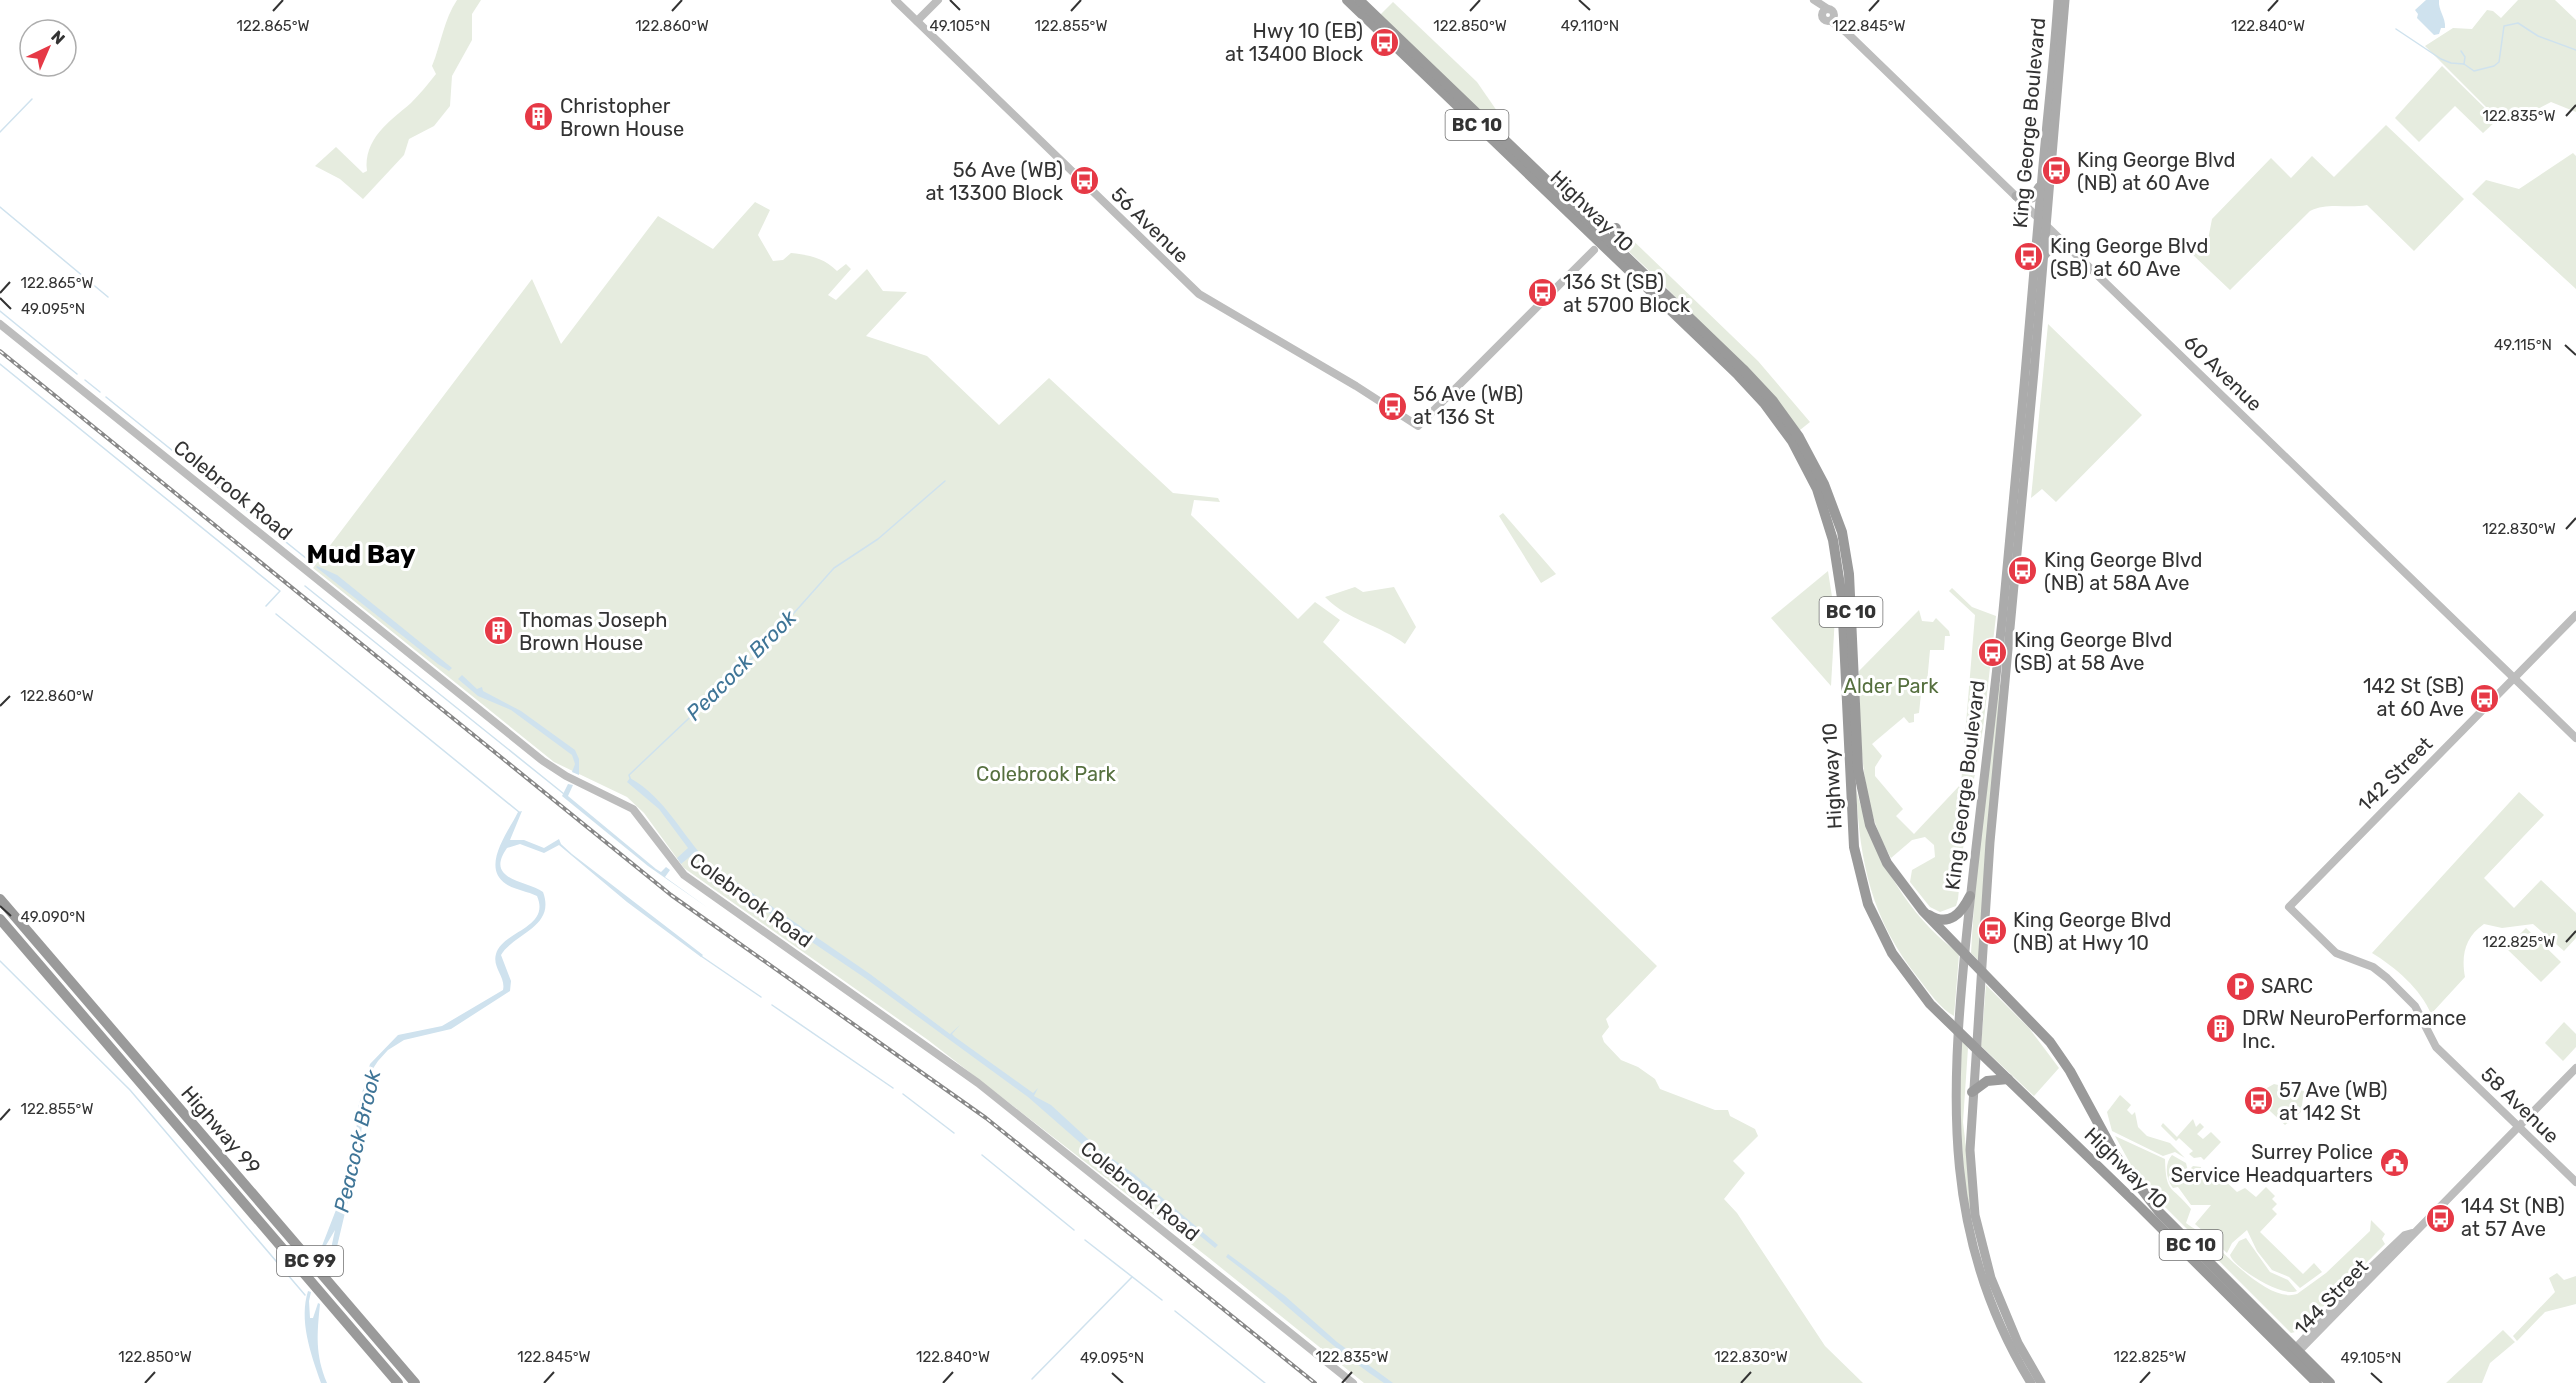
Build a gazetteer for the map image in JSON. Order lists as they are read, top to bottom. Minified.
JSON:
{"streets":{"highway":["BC 10","Highway 10","Highway 99","BC 99"],"main road":["King George Boulevard"],"street":["56 Avenue","60 Avenue","Colebrook Road","142 Street","58 Avenue","144 Street"]},"crossings":[["King George Boulevard","Highway 10"],["King George Boulevard","60 Avenue"],["Highway 10","144 Street"],["60 Avenue","142 Street"],["142 Street","58 Avenue"],["58 Avenue","144 Street"]],"districts":["Mud Bay"],"water":["Peacock Brook"],"parks":["Alder Park","Colebrook Park"],"places":{"bus stop":["Hwy 10 (EB) at 13400 Block","King George Blvd (NB) at 60 Ave","56 Ave (WB) at 13300 Block","King George Blvd (SB) at 60 Ave","136 St (SB) at 5700 Block","56 Ave (WB) at 136 St","King George Blvd (NB) at 58A Ave","King George Blvd (SB) at 58 Ave","142 St (SB) at 60 Ave","King George Blvd (NB) at Hwy 10","57 Ave (WB) at 142 St","144 St (NB) at 57 Ave"],"building":["Christopher Brown House","Thomas Joseph Brown House","DRW NeuroPerformance Inc."],"parking":["SARC"],"public building":["Surrey Police Service Headquarters"]},"north":"top right","coordinates":["49.105°N","49.110°N","122.865°W","122.860°W","122.855°W","122.850°W","122.845°W","122.840°W","122.835°W","49.095°N","49.115°N","122.830°W","49.090°N","122.825°W"]}
